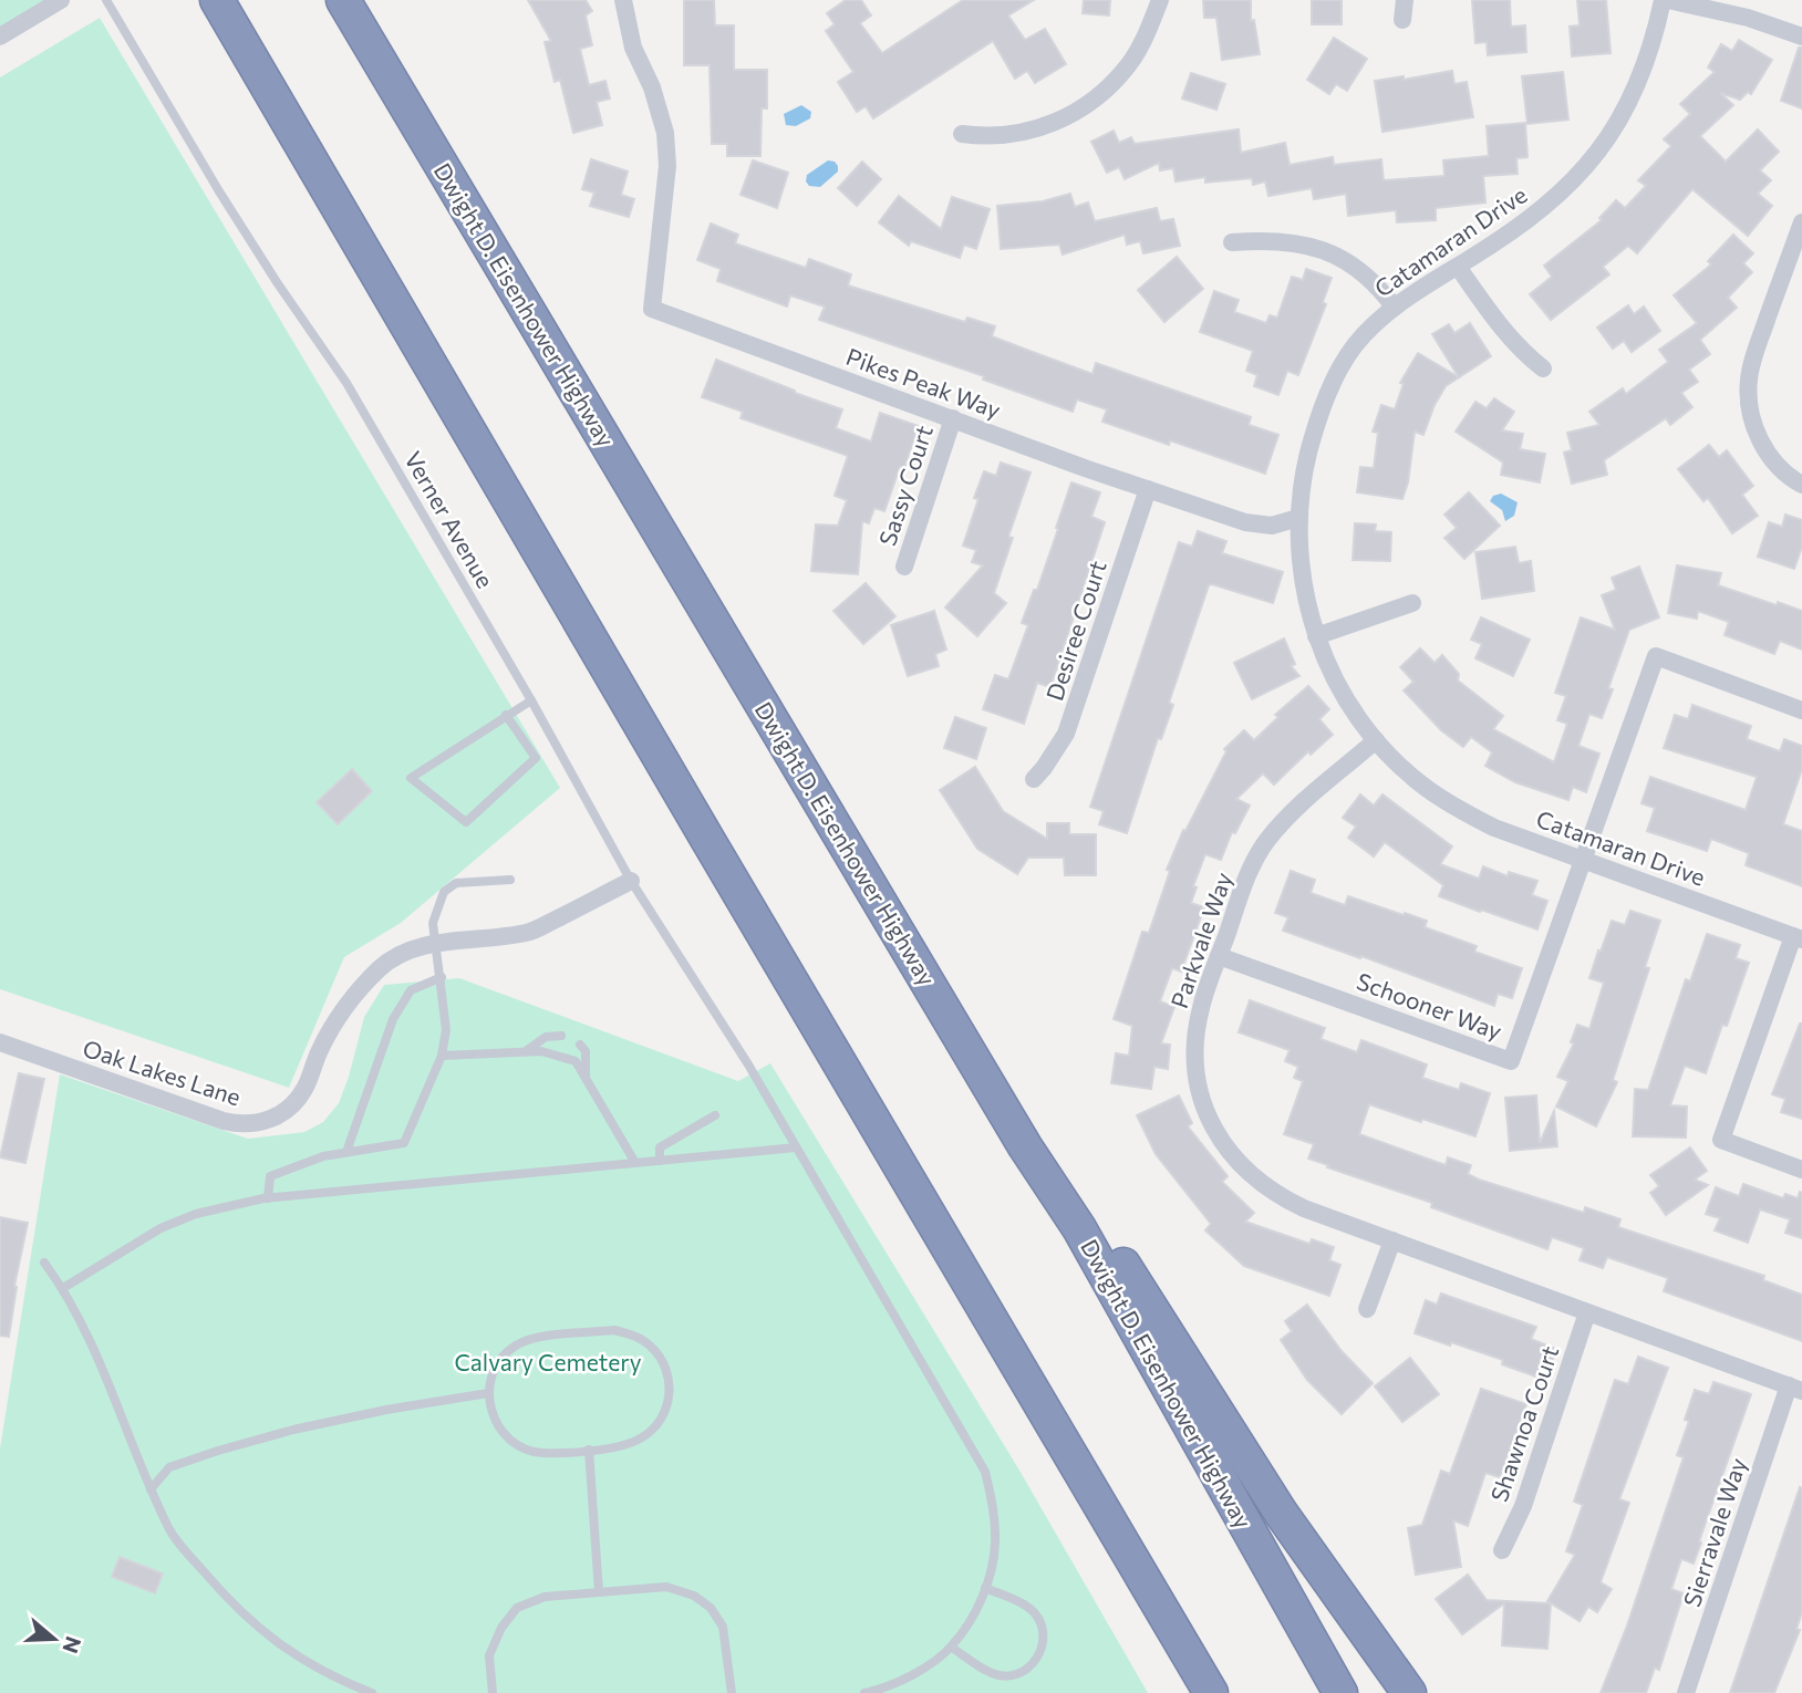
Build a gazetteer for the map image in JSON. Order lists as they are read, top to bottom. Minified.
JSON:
{"streets":{"highway":["Dwight D. Eisenhower Highway"],"street":["Catamaran Drive","Pikes Peak Way","Sassy Court","Desiree Court","Parkvale Way","Schooner Way","Oak Lakes Lane","Shawnoa Court","Sierravale Way"],"lane":["Verner Avenue"]},"crossings":[["Catamaran Drive","Pikes Peak Way"],["Catamaran Drive","Parkvale Way"],["Catamaran Drive","Schooner Way"],["Pikes Peak Way","Sassy Court"],["Pikes Peak Way","Desiree Court"],["Verner Avenue","Oak Lakes Lane"],["Parkvale Way","Schooner Way"],["Parkvale Way","Shawnoa Court"],["Parkvale Way","Sierravale Way"]],"parks":["Calvary Cemetery"],"north":"right"}
